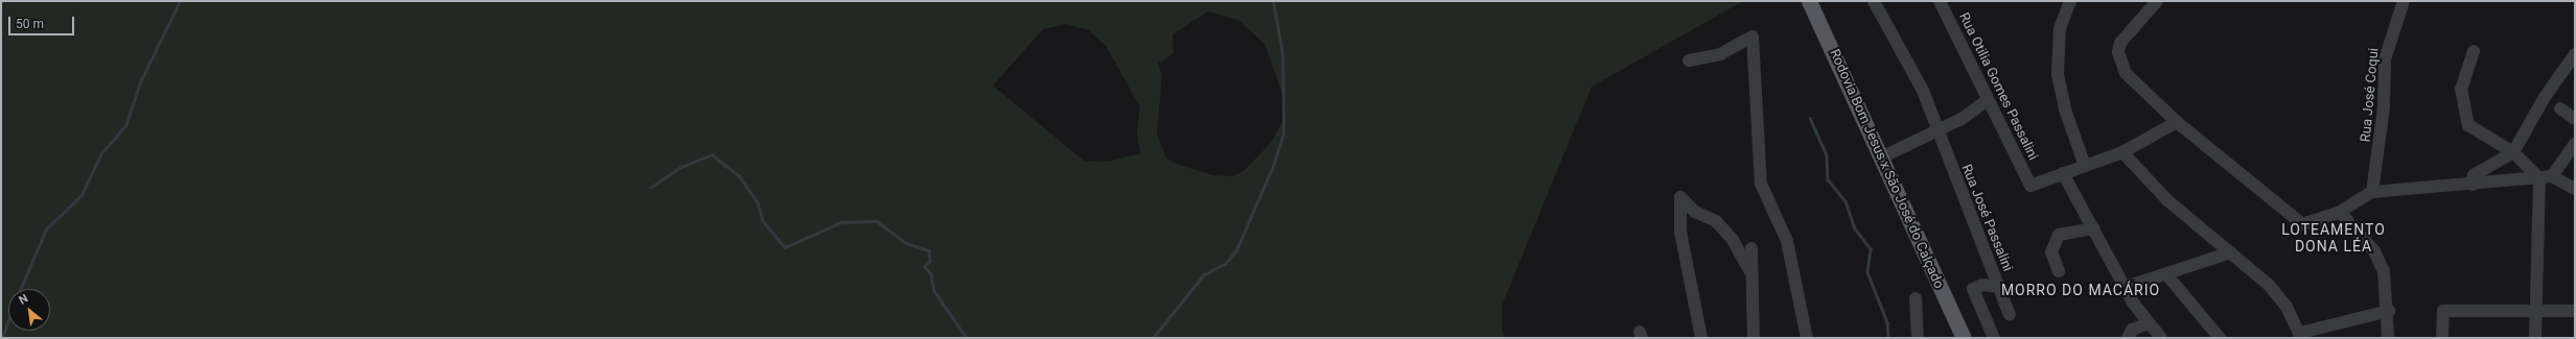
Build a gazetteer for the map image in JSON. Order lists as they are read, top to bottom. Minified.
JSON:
{"streets":{"main road":["Rodovia Bom Jesus x São José do Calçado"],"street":["Rua Otilia Gomes Passalini","Rua José Coqui","Rua José Passalini"]},"districts":["LOTEAMENTO DONA LÉA","MORRO DO MACÁRIO"],"scale_bar":"50 m","north":"top left"}
